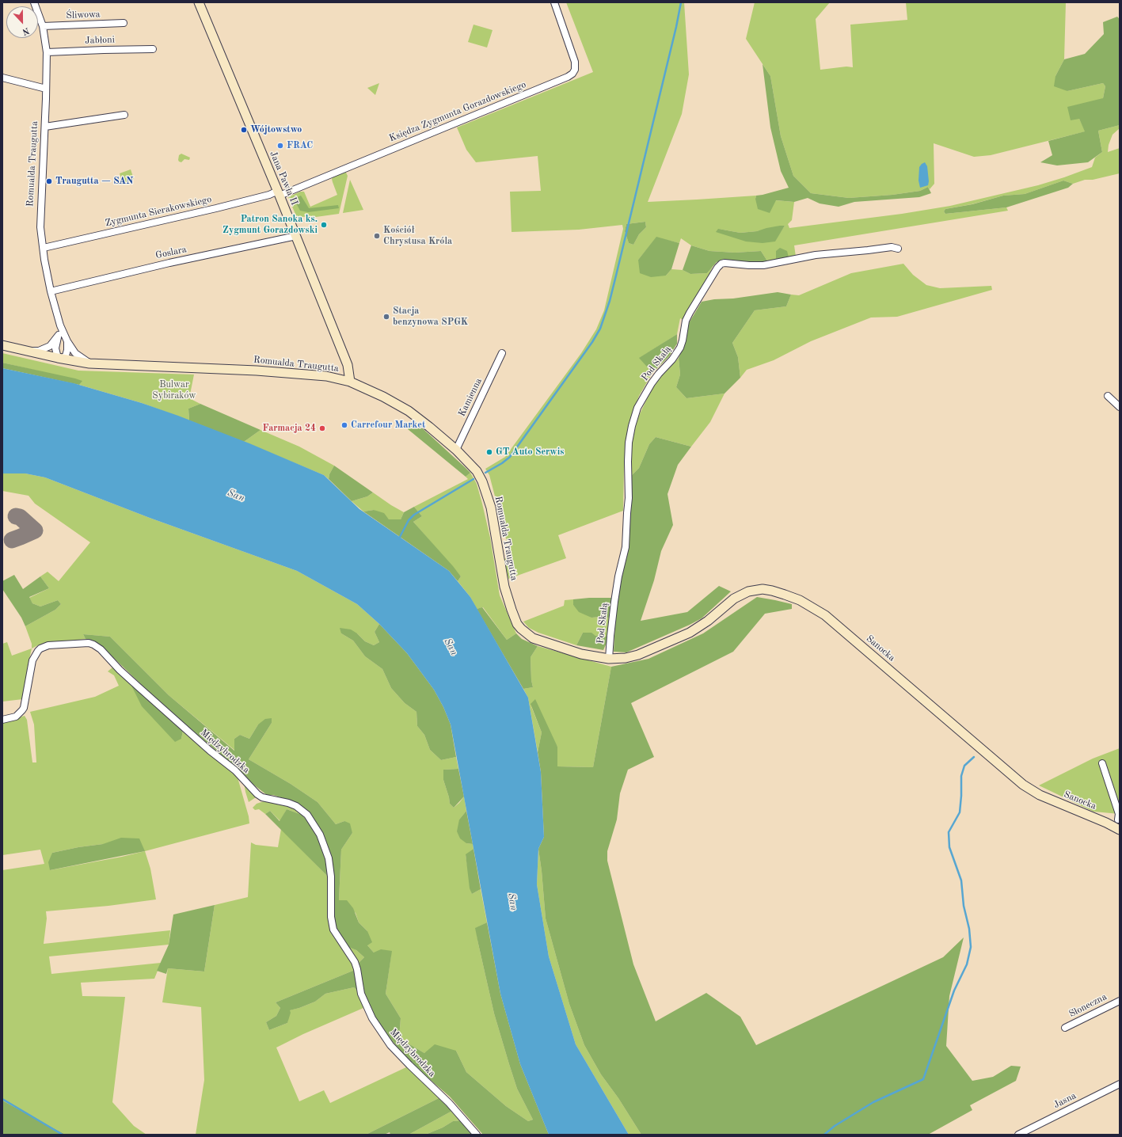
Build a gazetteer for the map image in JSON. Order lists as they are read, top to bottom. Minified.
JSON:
{"streets":{"street":["Śliwowa","Jabłoni","Księdza Zygmunta Gorazdowskiego","Romualda Traugutta","Jana Pawła II","Zygmunta Sierakowskiego","Goslara","Pod Skałą","Kamienna","Sanocka","Międzybrodzka","Słoneczna","Jasna"]},"crossings":[["Śliwowa","Romualda Traugutta"],["Jabłoni","Romualda Traugutta"],["Księdza Zygmunta Gorazdowskiego","Jana Pawła II"],["Księdza Zygmunta Gorazdowskiego","Zygmunta Sierakowskiego"],["Romualda Traugutta","Jana Pawła II"],["Romualda Traugutta","Zygmunta Sierakowskiego"],["Romualda Traugutta","Goslara"],["Romualda Traugutta","Pod Skałą"],["Romualda Traugutta","Kamienna"],["Romualda Traugutta","Sanocka"],["Jana Pawła II","Zygmunta Sierakowskiego"],["Jana Pawła II","Goslara"],["Pod Skałą","Sanocka"]],"water":["San"],"parks":["Bulwar Sybiraków"],"places":["Wójtowstwo","FRAC","Traugutta — SAN","Patron Sanoka ks. Zygmunt Gorazdowski","Kościół Chrystusa Króla","Stacja benzynowa SPGK","Carrefour Market","Farmacja 24","GT Auto Serwis"],"north":"bottom"}
